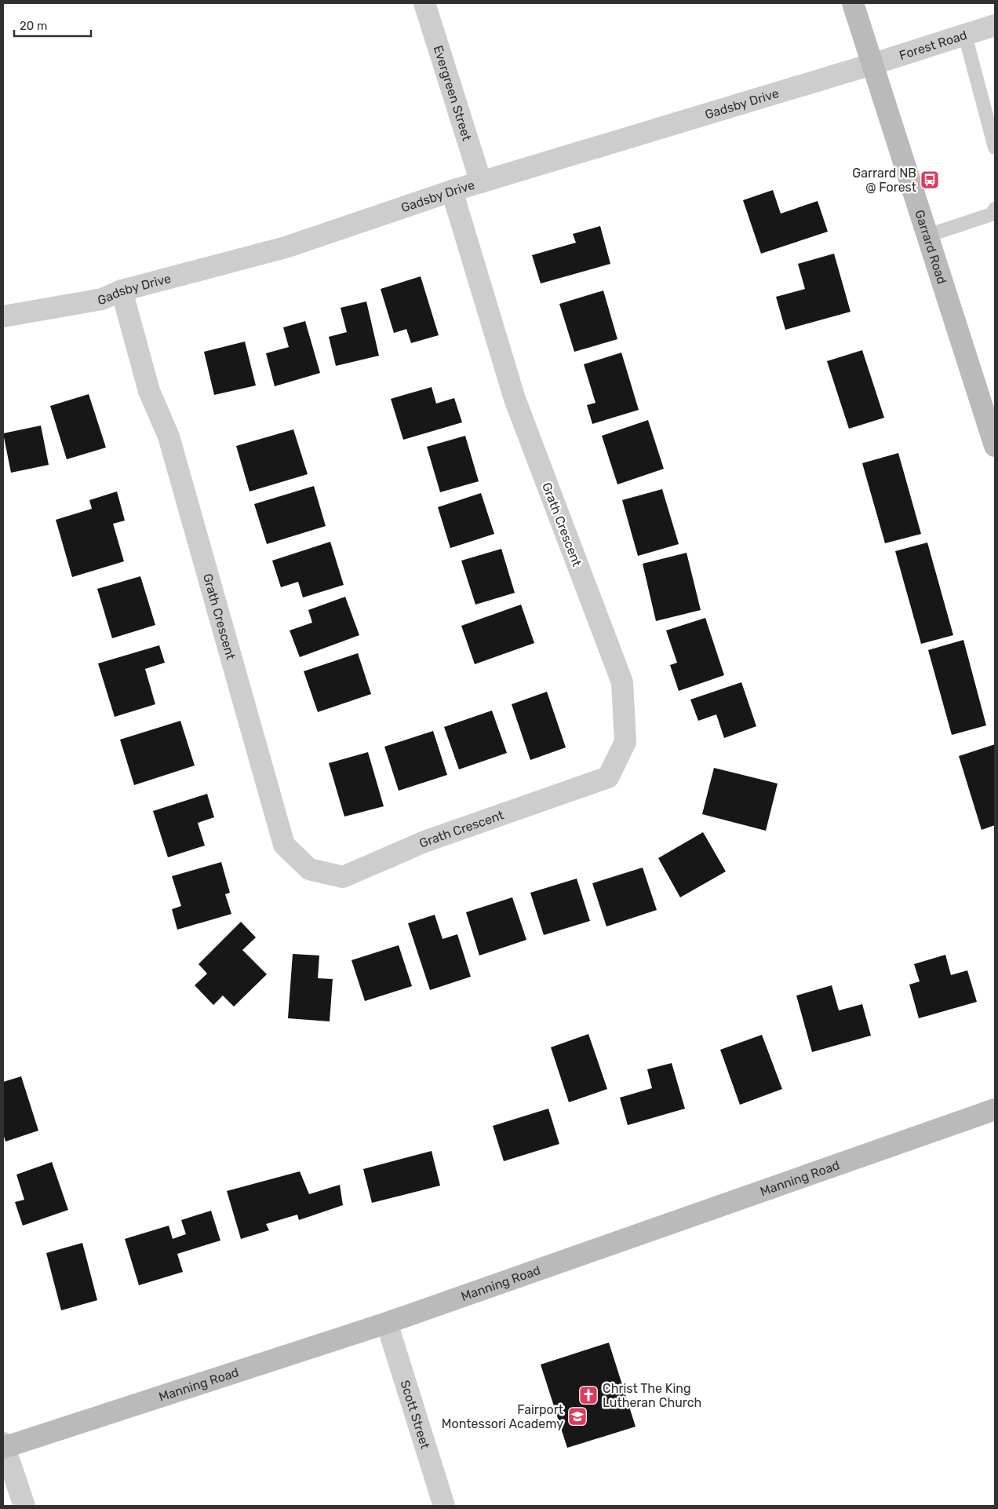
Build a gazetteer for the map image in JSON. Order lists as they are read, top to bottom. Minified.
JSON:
{"streets":{"main road":["Garrard Road","Manning Road"],"street":["Forest Road","Evergreen Street","Gadsby Drive","Grath Crescent","Scott Street"]},"crossings":[["Forest Road","Gadsby Drive"],["Forest Road","Garrard Road"],["Evergreen Street","Gadsby Drive"],["Gadsby Drive","Garrard Road"],["Gadsby Drive","Grath Crescent"],["Manning Road","Scott Street"]],"places":{"bus stop":["Garrard NB @ Forest"],"church":["Christ The King Lutheran Church"],"school or university":["Fairport Montessori Academy"]},"scale_bar":"20 m"}
